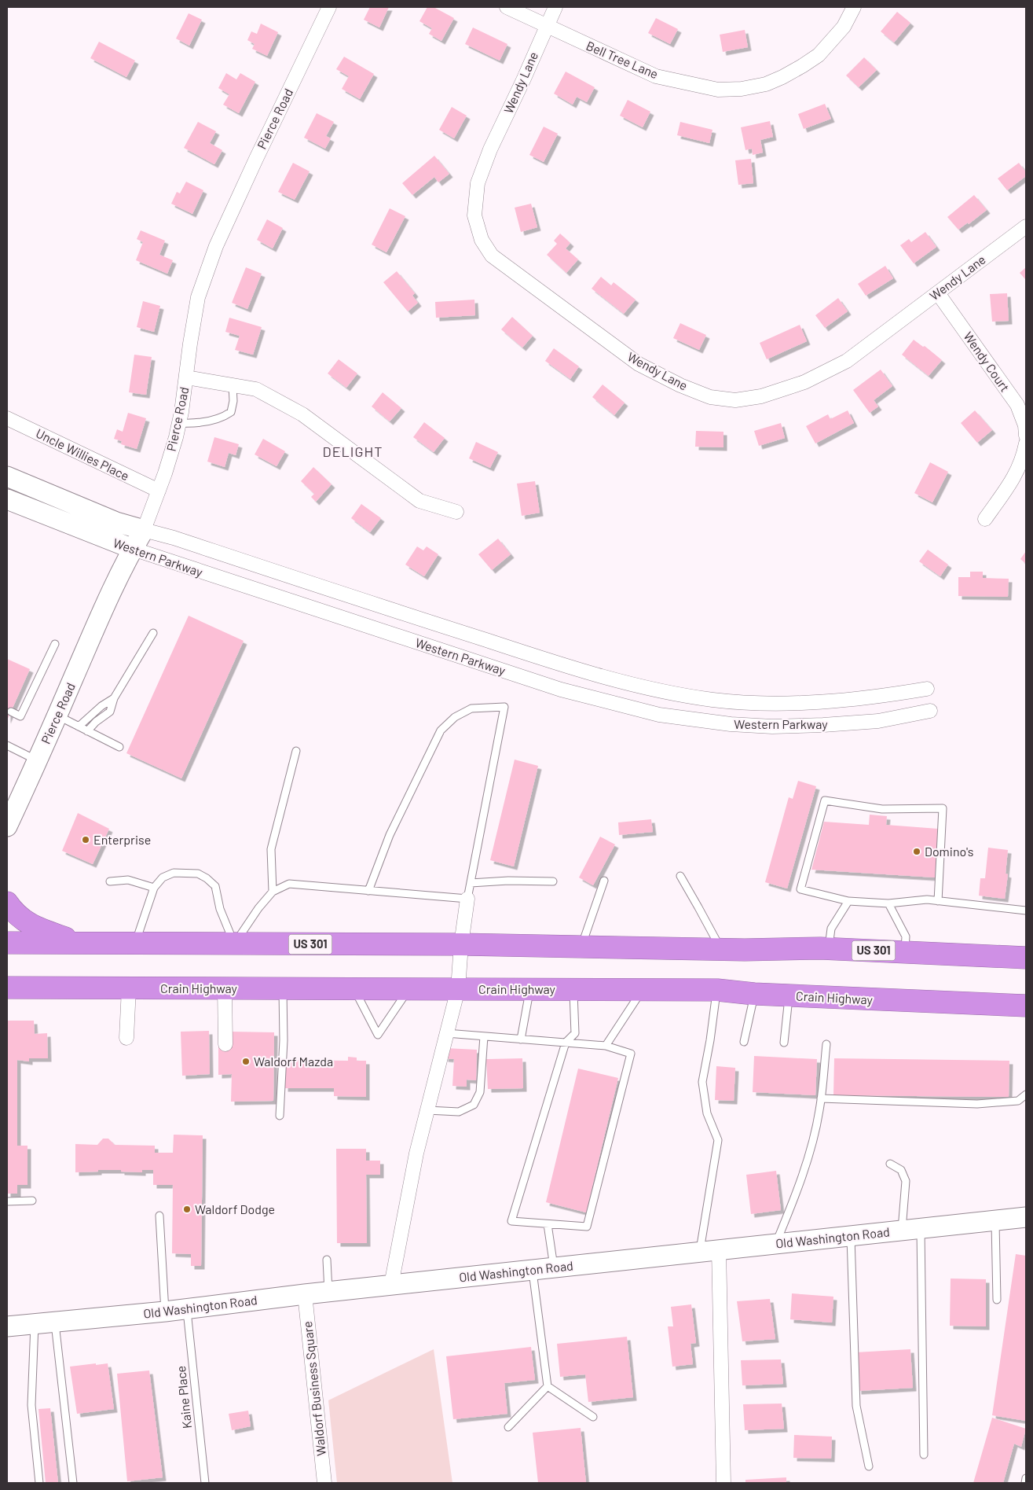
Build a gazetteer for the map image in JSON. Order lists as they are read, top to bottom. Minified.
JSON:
{"streets":{"highway":["US 301","Crain Highway"],"main road":["Pierce Road","Western Parkway","Old Washington Road"],"street":["Bell Tree Lane","Wendy Lane","Wendy Court","Uncle Willies Place","Waldorf Business Square"],"lane":["Kaine Place"]},"crossings":[["Bell Tree Lane","Wendy Lane"],["Wendy Lane","Wendy Court"],["Pierce Road","Uncle Willies Place"],["Pierce Road","Western Parkway"],["Old Washington Road","Waldorf Business Square"],["Old Washington Road","Kaine Place"]],"districts":["DELIGHT"],"places":["Enterprise","Domino's","Waldorf Mazda","Waldorf Dodge"]}
